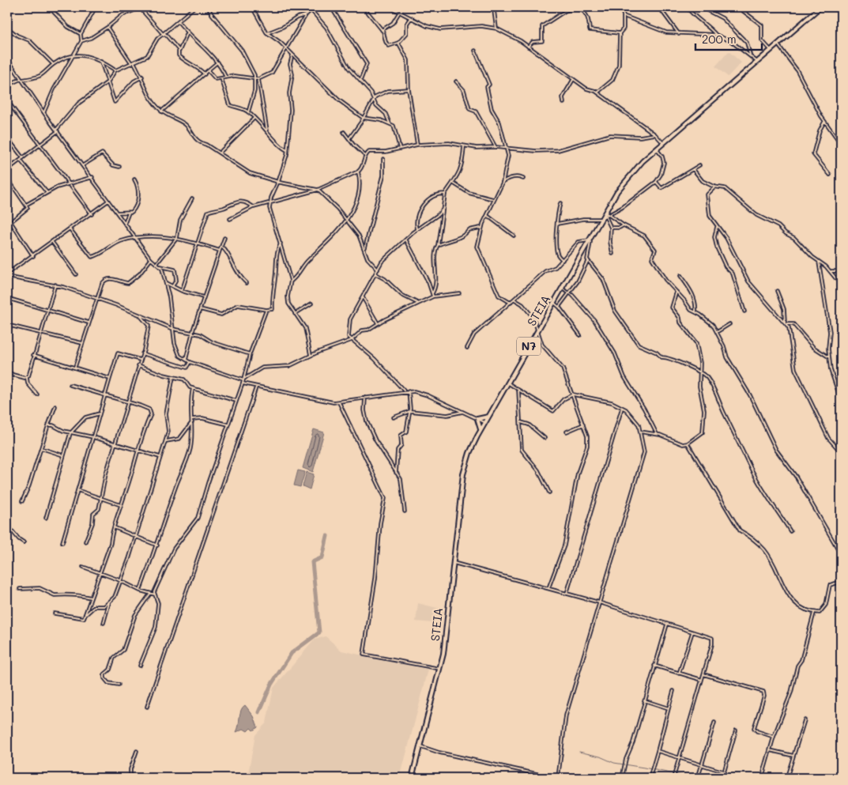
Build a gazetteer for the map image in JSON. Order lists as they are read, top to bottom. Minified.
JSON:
{"streets":{"main road":["STEIA","N7"]},"scale_bar":"200 m"}
